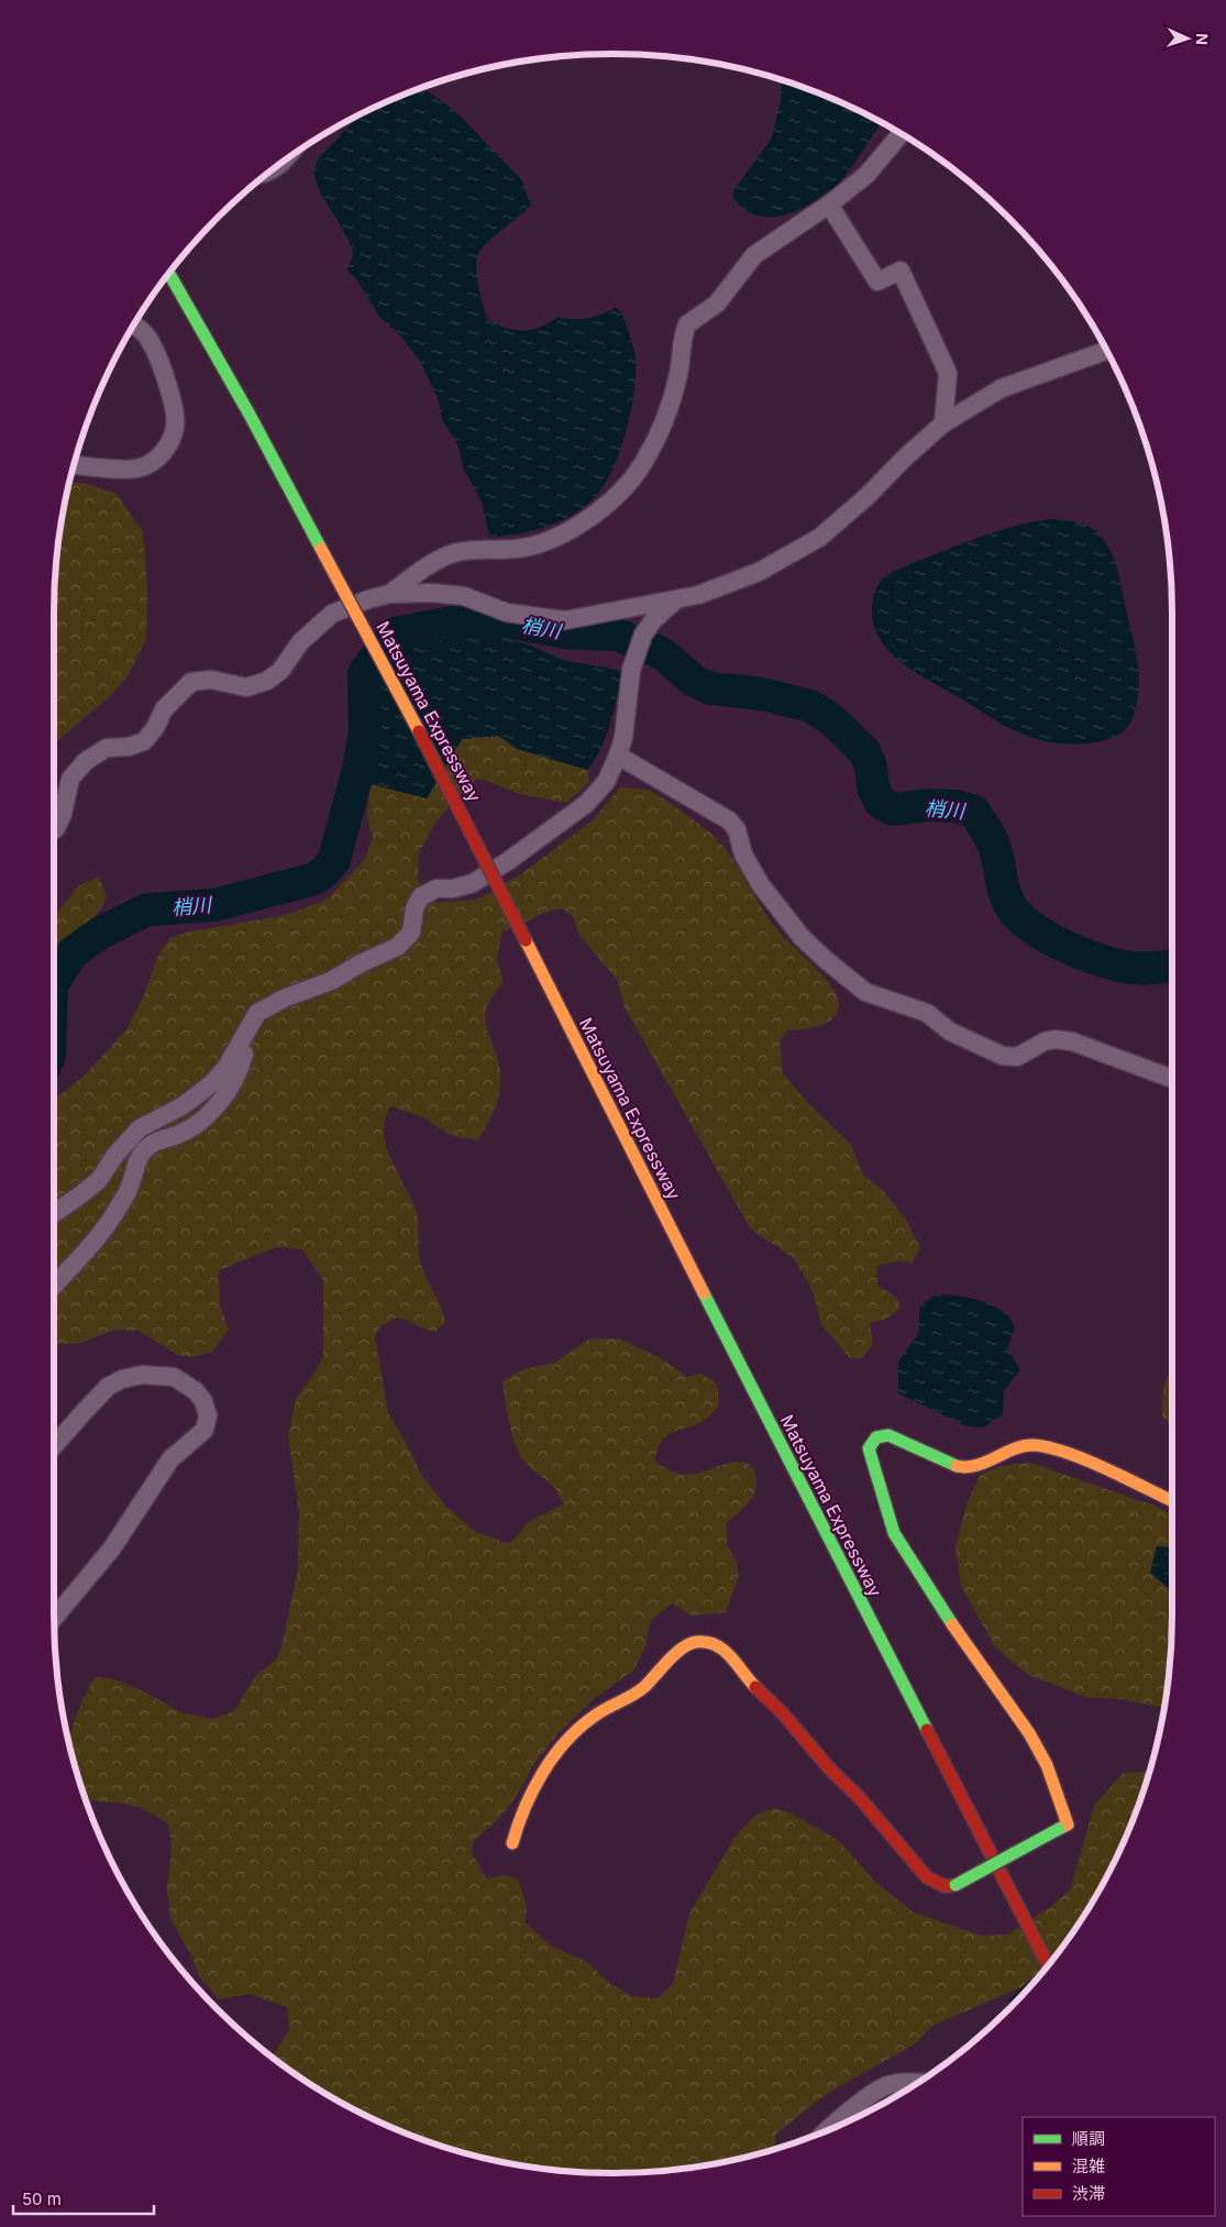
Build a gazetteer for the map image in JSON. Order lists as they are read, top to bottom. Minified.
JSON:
{"streets":{"main road":["Matsuyama Expressway"]},"water":["梢川"],"legend":["順調","混雑","渋滞"],"scale_bar":"50 m","north":"right"}
